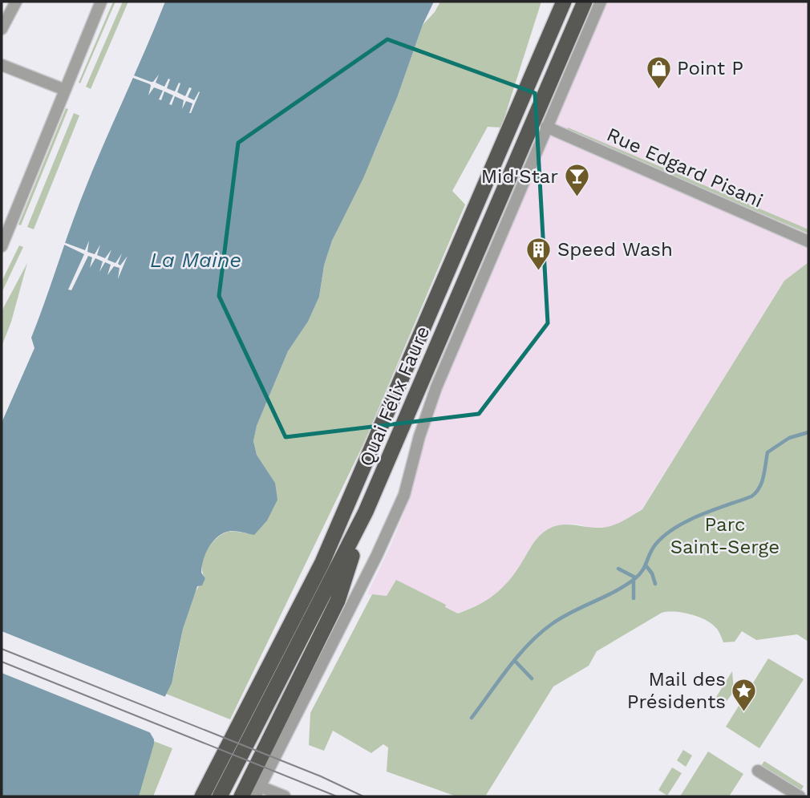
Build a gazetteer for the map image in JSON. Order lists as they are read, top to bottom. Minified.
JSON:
{"streets":{"highway":["Quai Félix Faure"],"street":["Rue Edgard Pisani"]},"crossings":[["Rue Edgard Pisani","Quai Félix Faure"]],"water":["La Maine"],"parks":["Parc Saint-Serge"],"places":{"shop":["Point P"],"bar":["Mid'Star"],"building":["Speed Wash"],"place":["Mail des Présidents"]}}
